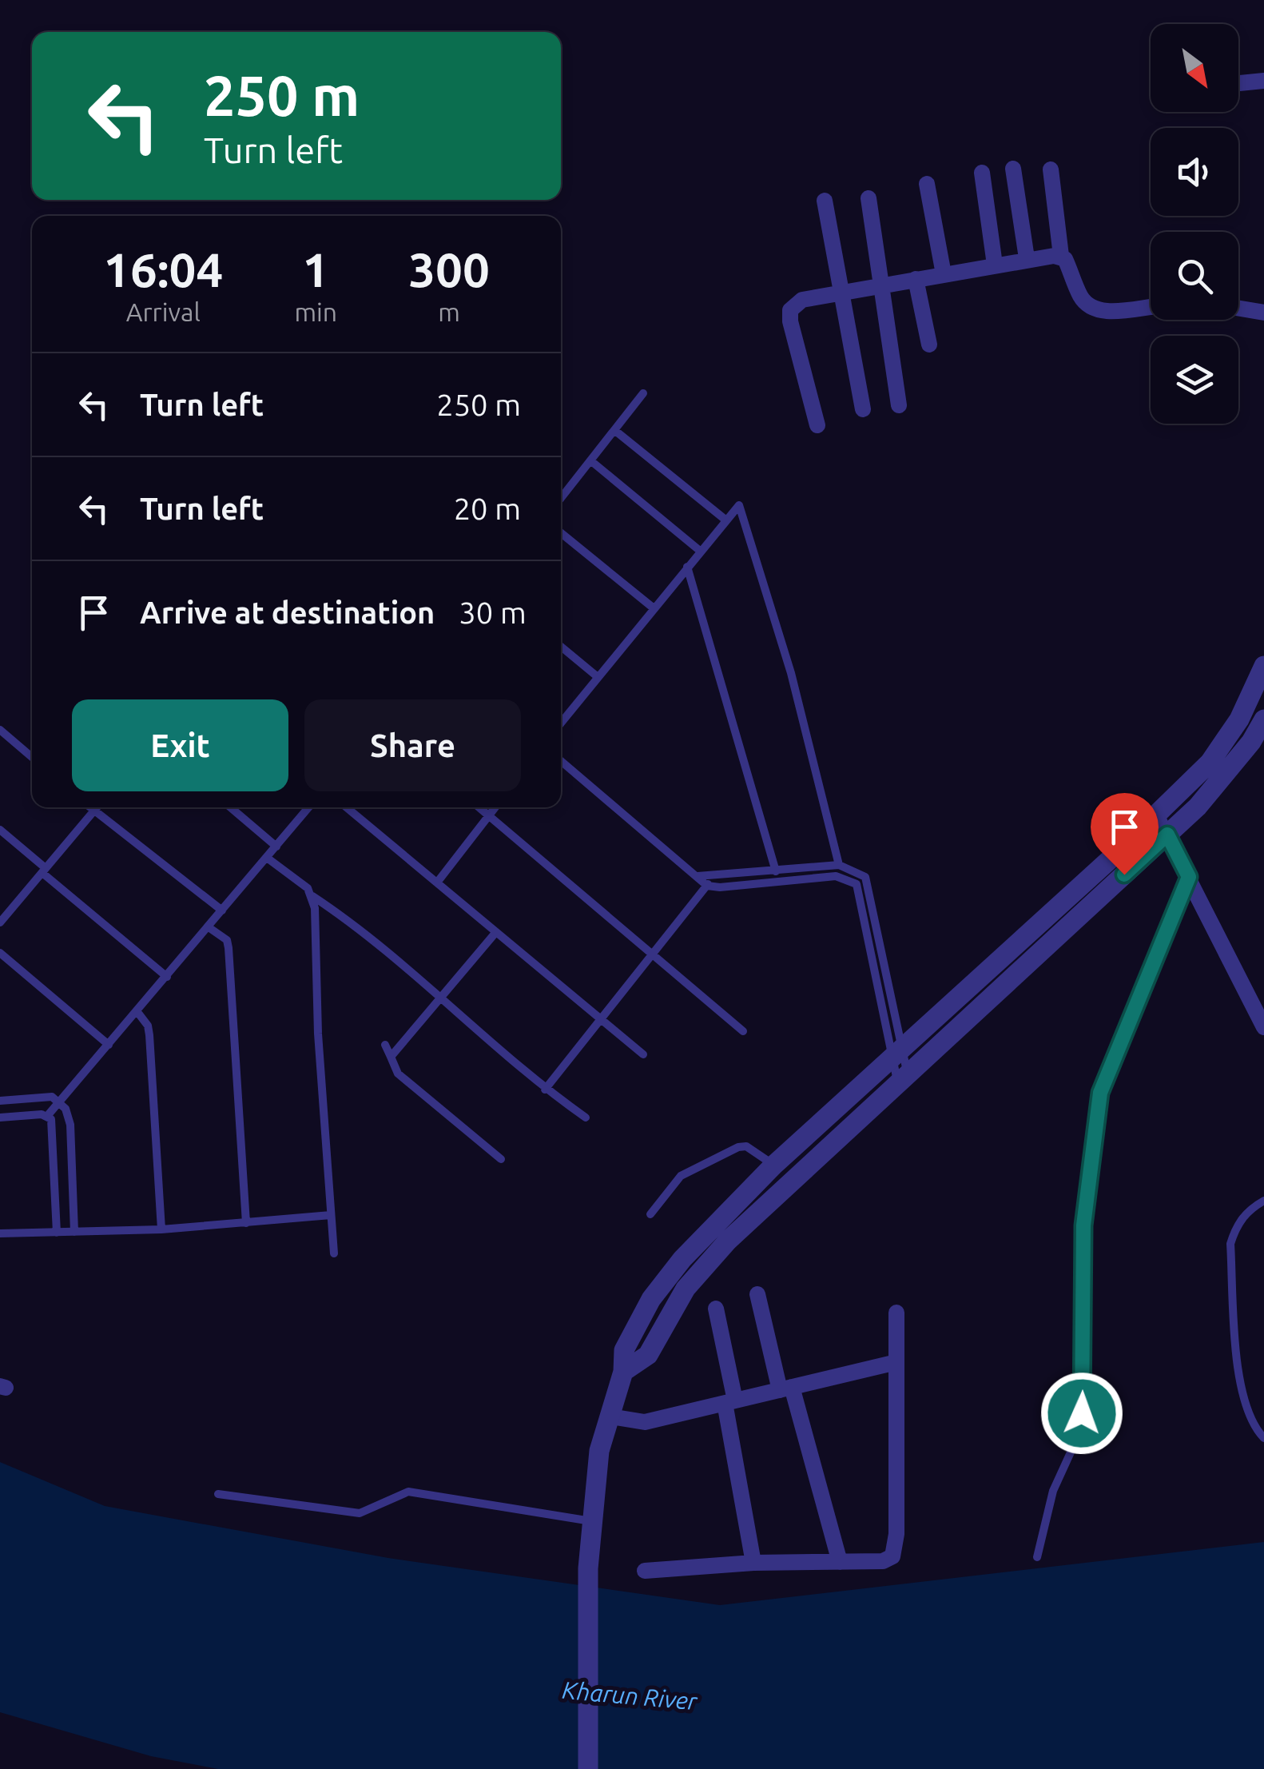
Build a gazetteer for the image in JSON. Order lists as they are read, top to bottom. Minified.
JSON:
{"water":["Kharun River"],"north":"bottom right","page":{"turn":["250 m","Turn left"],"eta":["16:04","Arrival","1","min","300","m"],"list":[{"name":"Turn left","value":"250 m"},{"name":"Turn left","value":"20 m"},{"name":"Arrive at destination","value":"30 m"}],"buttons":["Exit","Share"]}}
